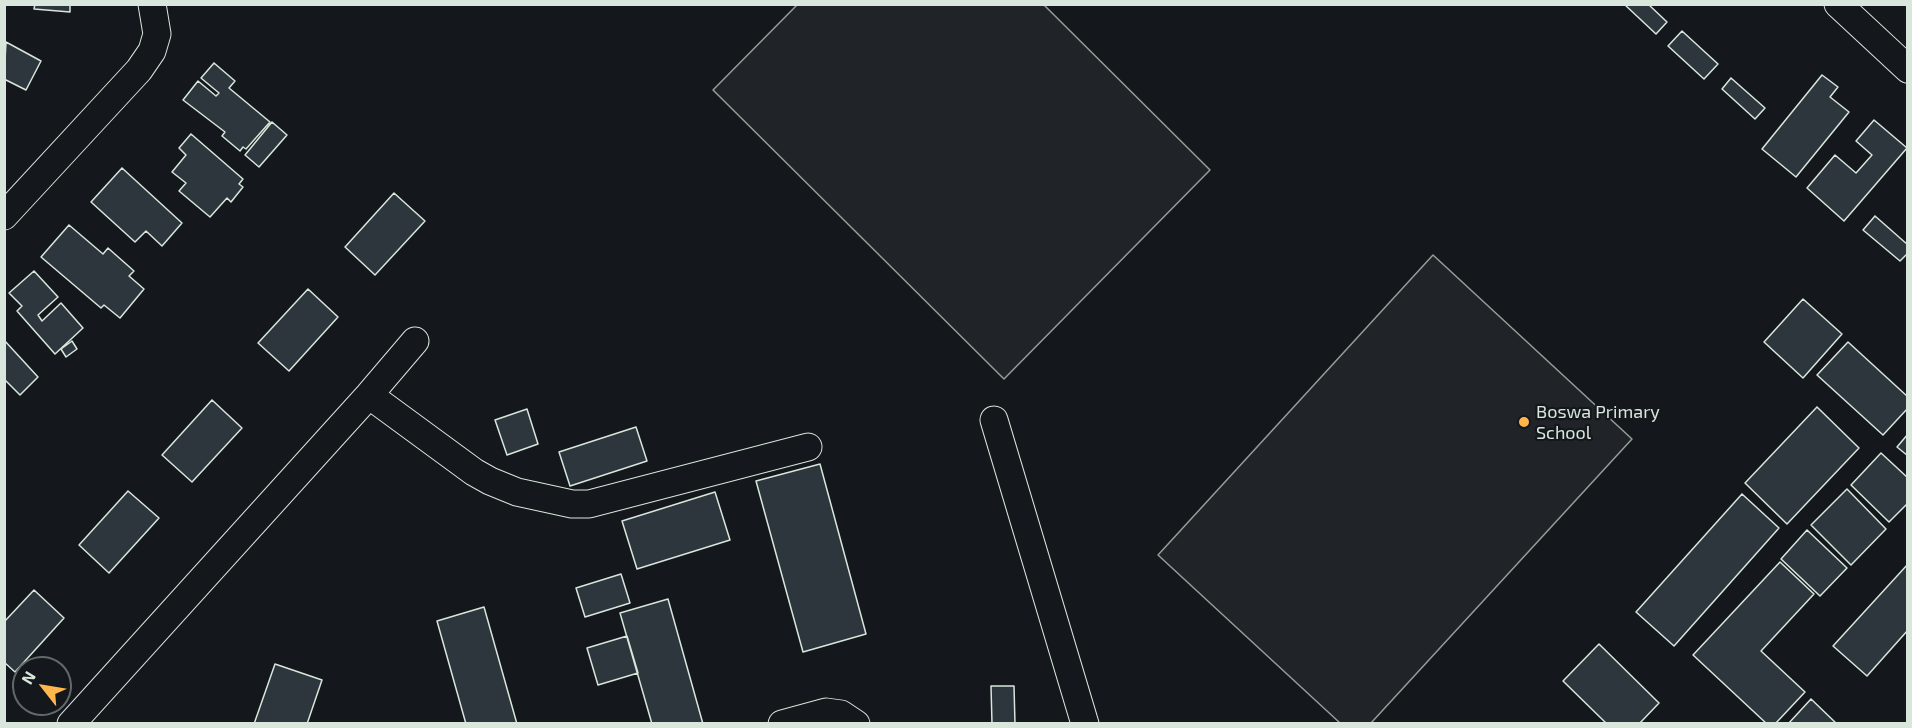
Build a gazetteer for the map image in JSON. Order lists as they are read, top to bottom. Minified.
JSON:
{"places":["Boswa Primary School"],"north":"top left"}
